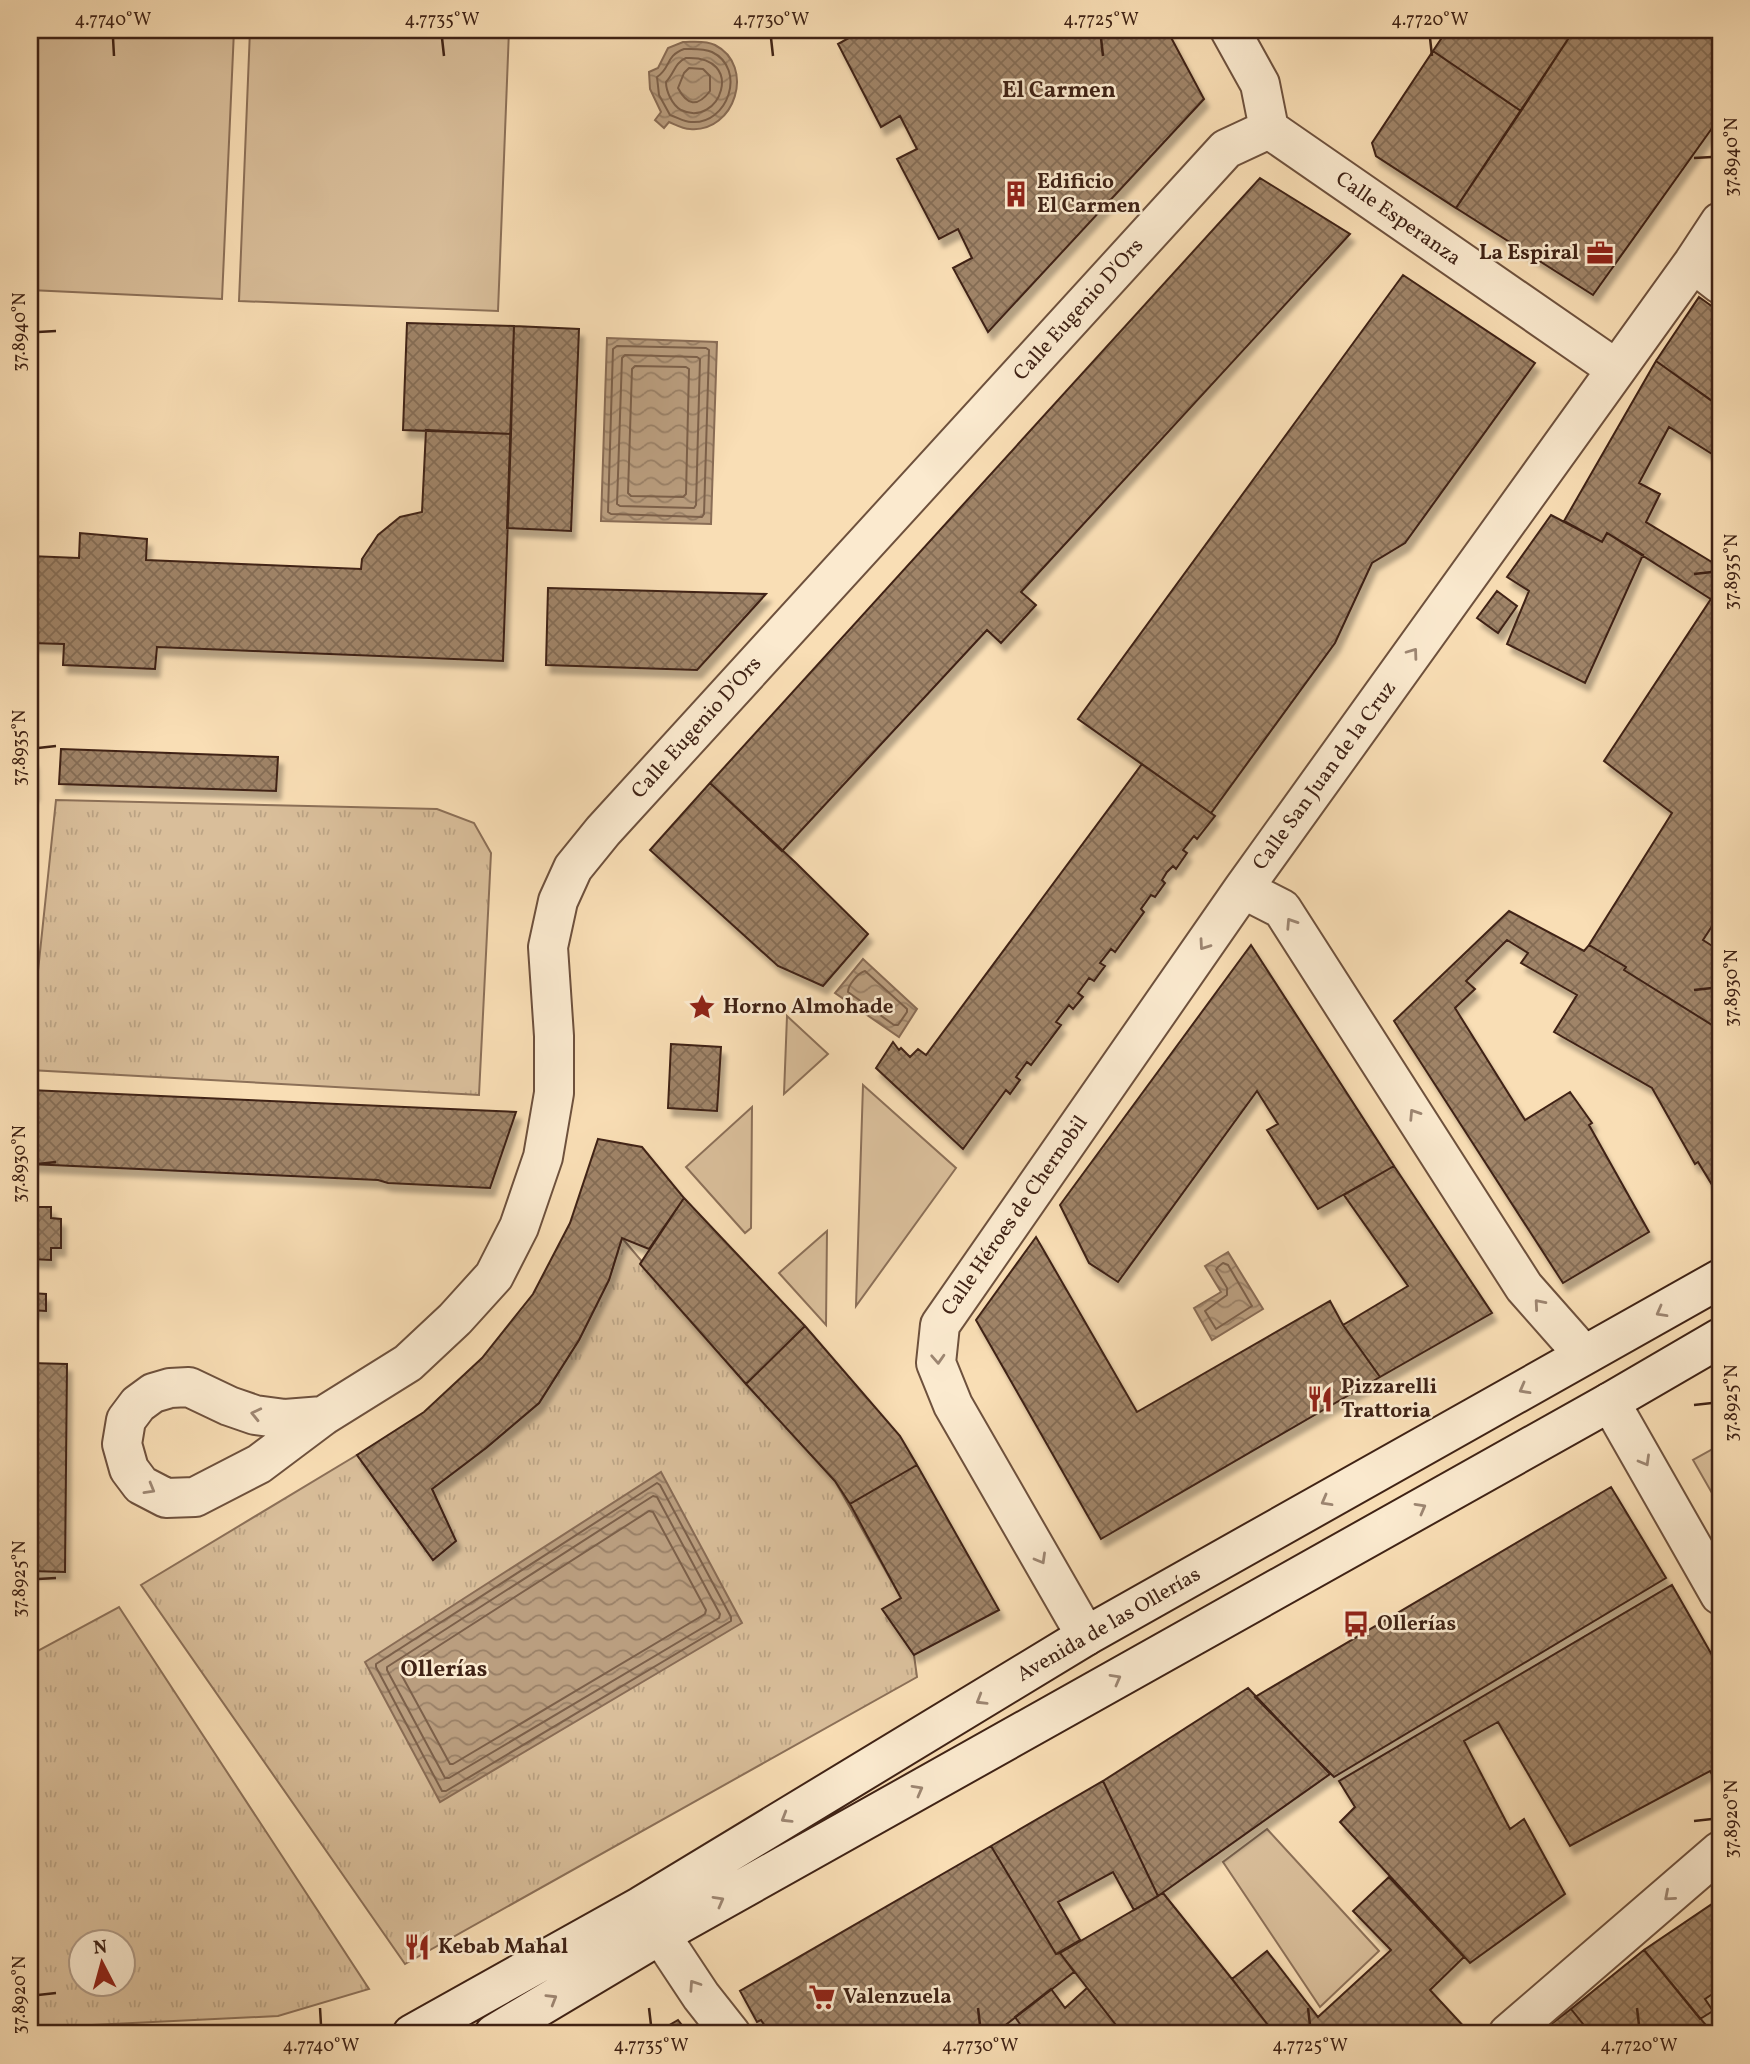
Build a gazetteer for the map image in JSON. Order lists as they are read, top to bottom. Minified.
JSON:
{"streets":{"street":["Calle Esperanza","Calle Eugenio D'Ors","Calle San Juan de la Cruz","Calle Héroes de Chernobil","Avenida de las Ollerías"]},"crossings":[["Calle Esperanza","Calle Eugenio D'Ors"],["Calle Esperanza","Calle San Juan de la Cruz"],["Calle San Juan de la Cruz","Calle Héroes de Chernobil"],["Calle San Juan de la Cruz","Avenida de las Ollerías"],["Calle Héroes de Chernobil","Avenida de las Ollerías"]],"one_way":["Calle San Juan de la Cruz","Calle Héroes de Chernobil"],"districts":["El Carmen","Ollerías"],"places":{"building":["Edificio El Carmen"],"office":["La Espiral"],"place":["Horno Almohade"],"restaurant":["Pizzarelli Trattoria","Kebab Mahal"],"bus stop":["Ollerías"],"supermarket":["Valenzuela"]},"north":"top","coordinates":["4.7740°W","4.7735°W","4.7730°W","4.7725°W","4.7720°W","37.8940°N","37.8935°N","37.8930°N","37.8925°N","37.8920°N"]}
